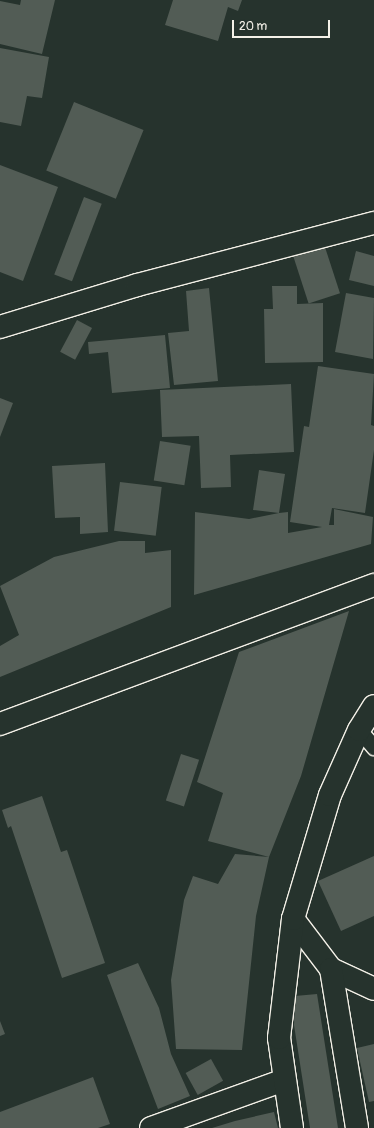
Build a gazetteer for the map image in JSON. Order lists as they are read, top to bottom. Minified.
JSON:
{"scale_bar":"20 m"}
